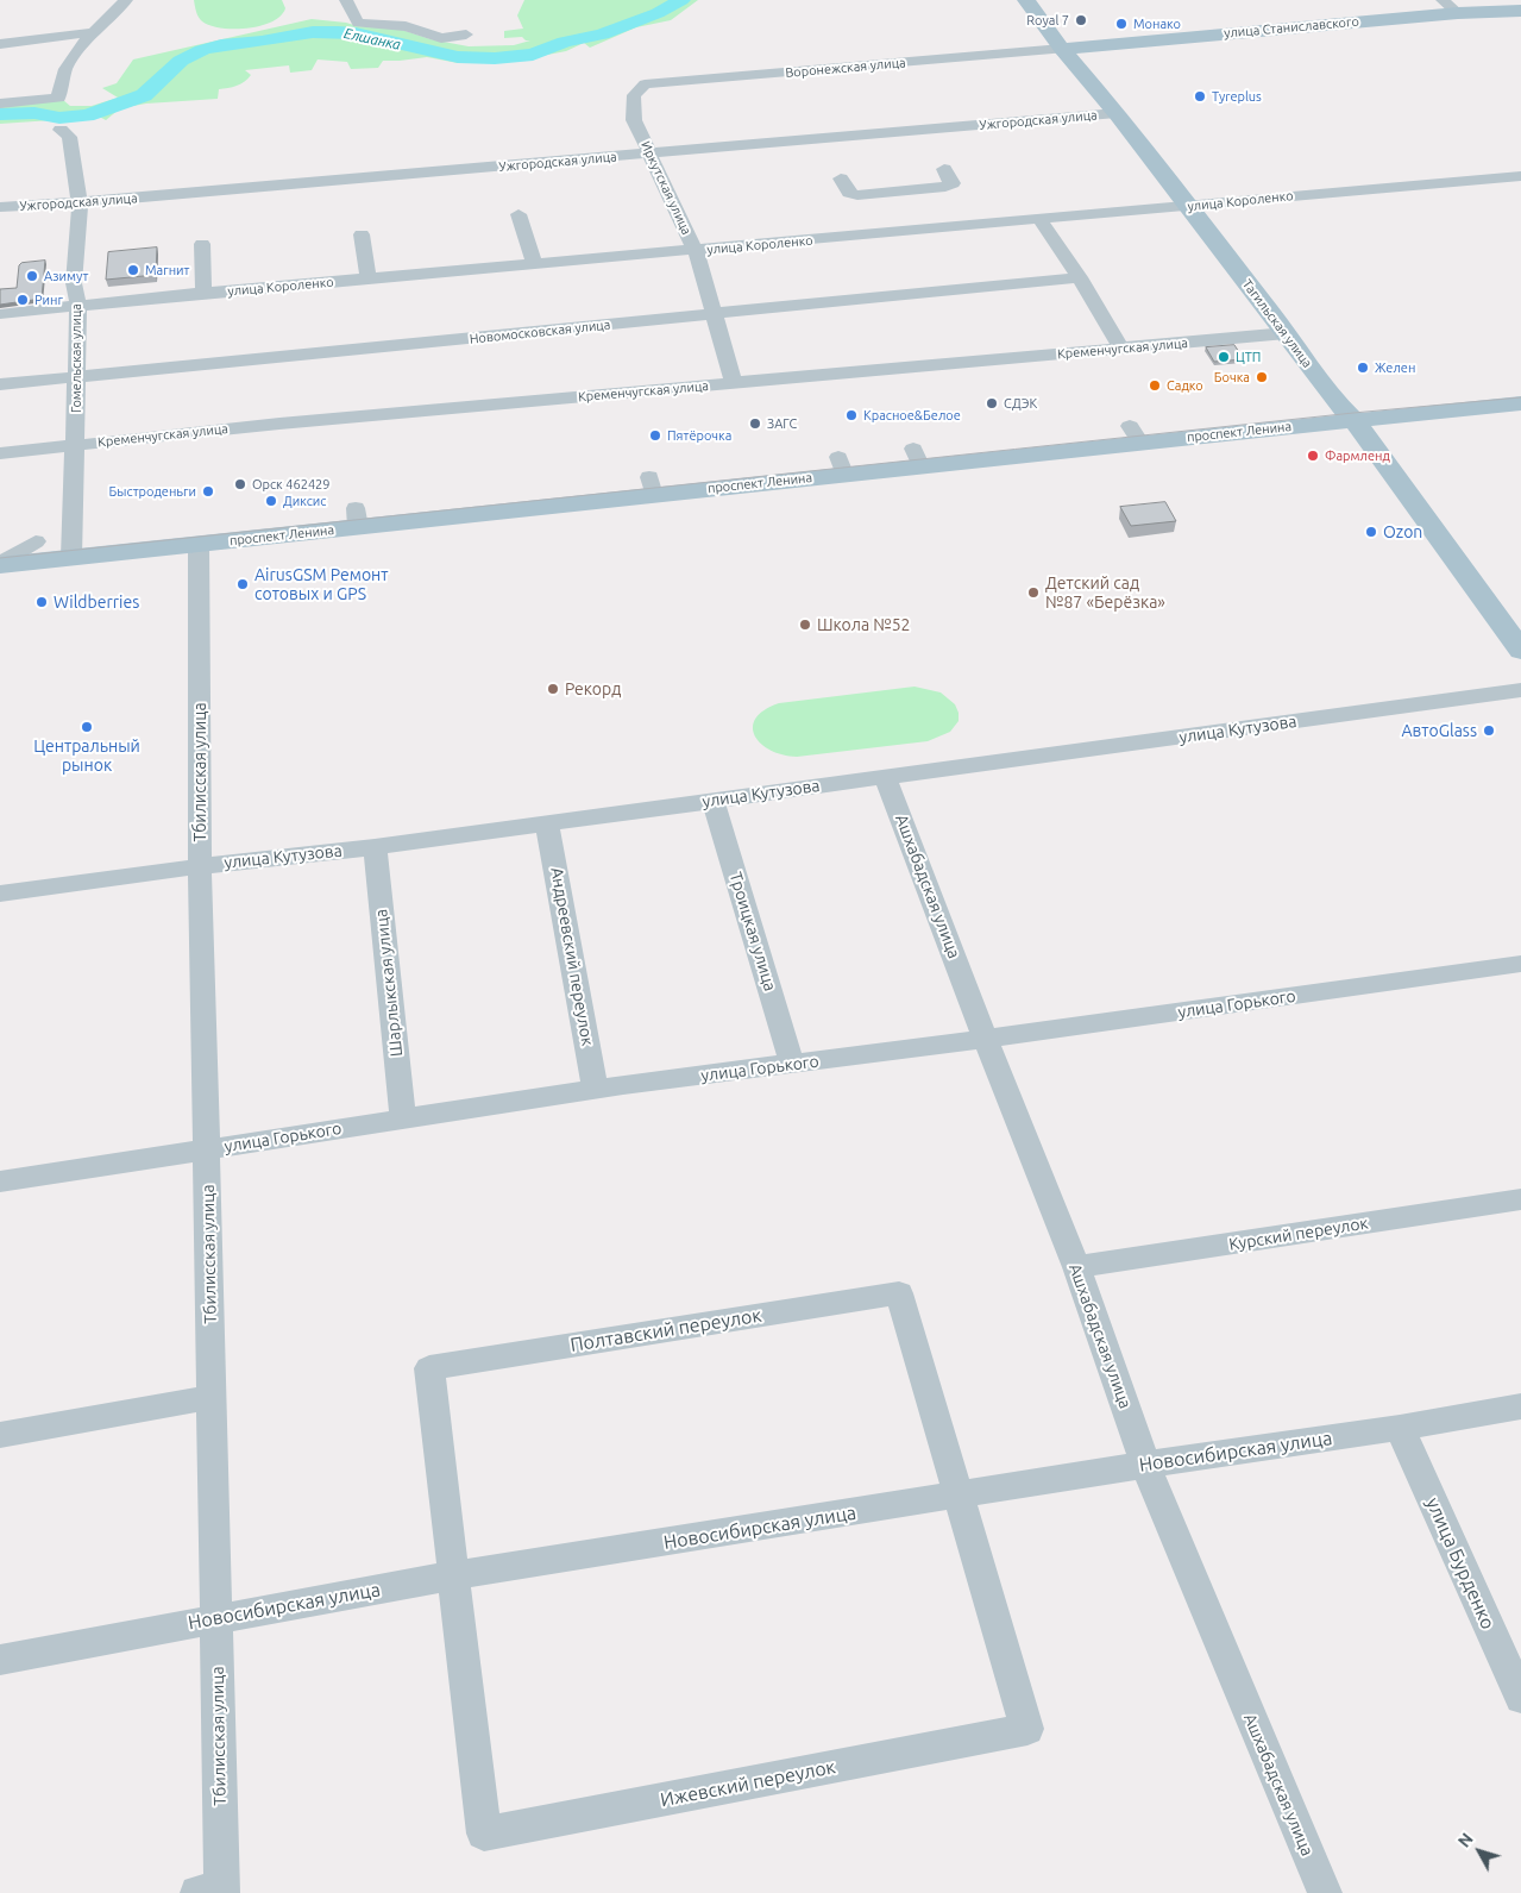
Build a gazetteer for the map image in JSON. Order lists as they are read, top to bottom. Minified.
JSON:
{"streets":{"main road":["улица Станиславского","Тагильская улица","проспект Ленина"],"street":["Воронежская улица","Ужгородская улица","Иркутская улица","улица Короленко","Новомосковская улица","Кременчугская улица","Гомельская улица","улица Кутузова","Тбилисская улица","Ашхабадская улица","Троицкая улица","Андреевский переулок","Шарлыкская улица","улица Горького","Курский переулок","Полтавский переулок","Новосибирская улица","улица Бурденко","Ижевский переулок"]},"crossings":[["улица Станиславского","Воронежская улица"],["улица Станиславского","Тагильская улица"],["Воронежская улица","Иркутская улица"],["Воронежская улица","Тагильская улица"],["Ужгородская улица","Иркутская улица"],["Ужгородская улица","Тагильская улица"],["Ужгородская улица","Гомельская улица"],["Иркутская улица","улица Короленко"],["Иркутская улица","Новомосковская улица"],["Иркутская улица","Кременчугская улица"],["улица Короленко","Тагильская улица"],["улица Короленко","Гомельская улица"],["Тагильская улица","Кременчугская улица"],["Тагильская улица","проспект Ленина"],["Новомосковская улица","Гомельская улица"],["Кременчугская улица","Гомельская улица"],["Гомельская улица","проспект Ленина"],["проспект Ленина","Тбилисская улица"],["улица Кутузова","Тбилисская улица"],["улица Кутузова","Ашхабадская улица"],["улица Кутузова","Троицкая улица"],["улица Кутузова","Андреевский переулок"],["улица Кутузова","Шарлыкская улица"],["Тбилисская улица","улица Горького"],["Тбилисская улица","Новосибирская улица"],["Ашхабадская улица","улица Горького"],["Ашхабадская улица","Курский переулок"],["Ашхабадская улица","Новосибирская улица"],["Троицкая улица","улица Горького"],["Андреевский переулок","улица Горького"],["Шарлыкская улица","улица Горького"],["Полтавский переулок","Новосибирская улица"],["Полтавский переулок","Ижевский переулок"],["Новосибирская улица","улица Бурденко"],["Новосибирская улица","Ижевский переулок"]],"water":["Елшанка"],"places":["Royal 7","Монако","Tyreplus","Магнит","Азимут","Ринг","ЦТП","Желен","Бочка","Садко","СДЭК","Красное&Белое","ЗАГС","Пятёрочка","Фармленд","Орск 462429","Быстроденьги","Диксис","Ozon","AirusGSM Ремонт сотовых и GPS","Детский сад №87 «Берёзка»","Wildberries","Школа №52","Рекорд","Центральный рынок","АвтоGlass"],"north":"top left"}
